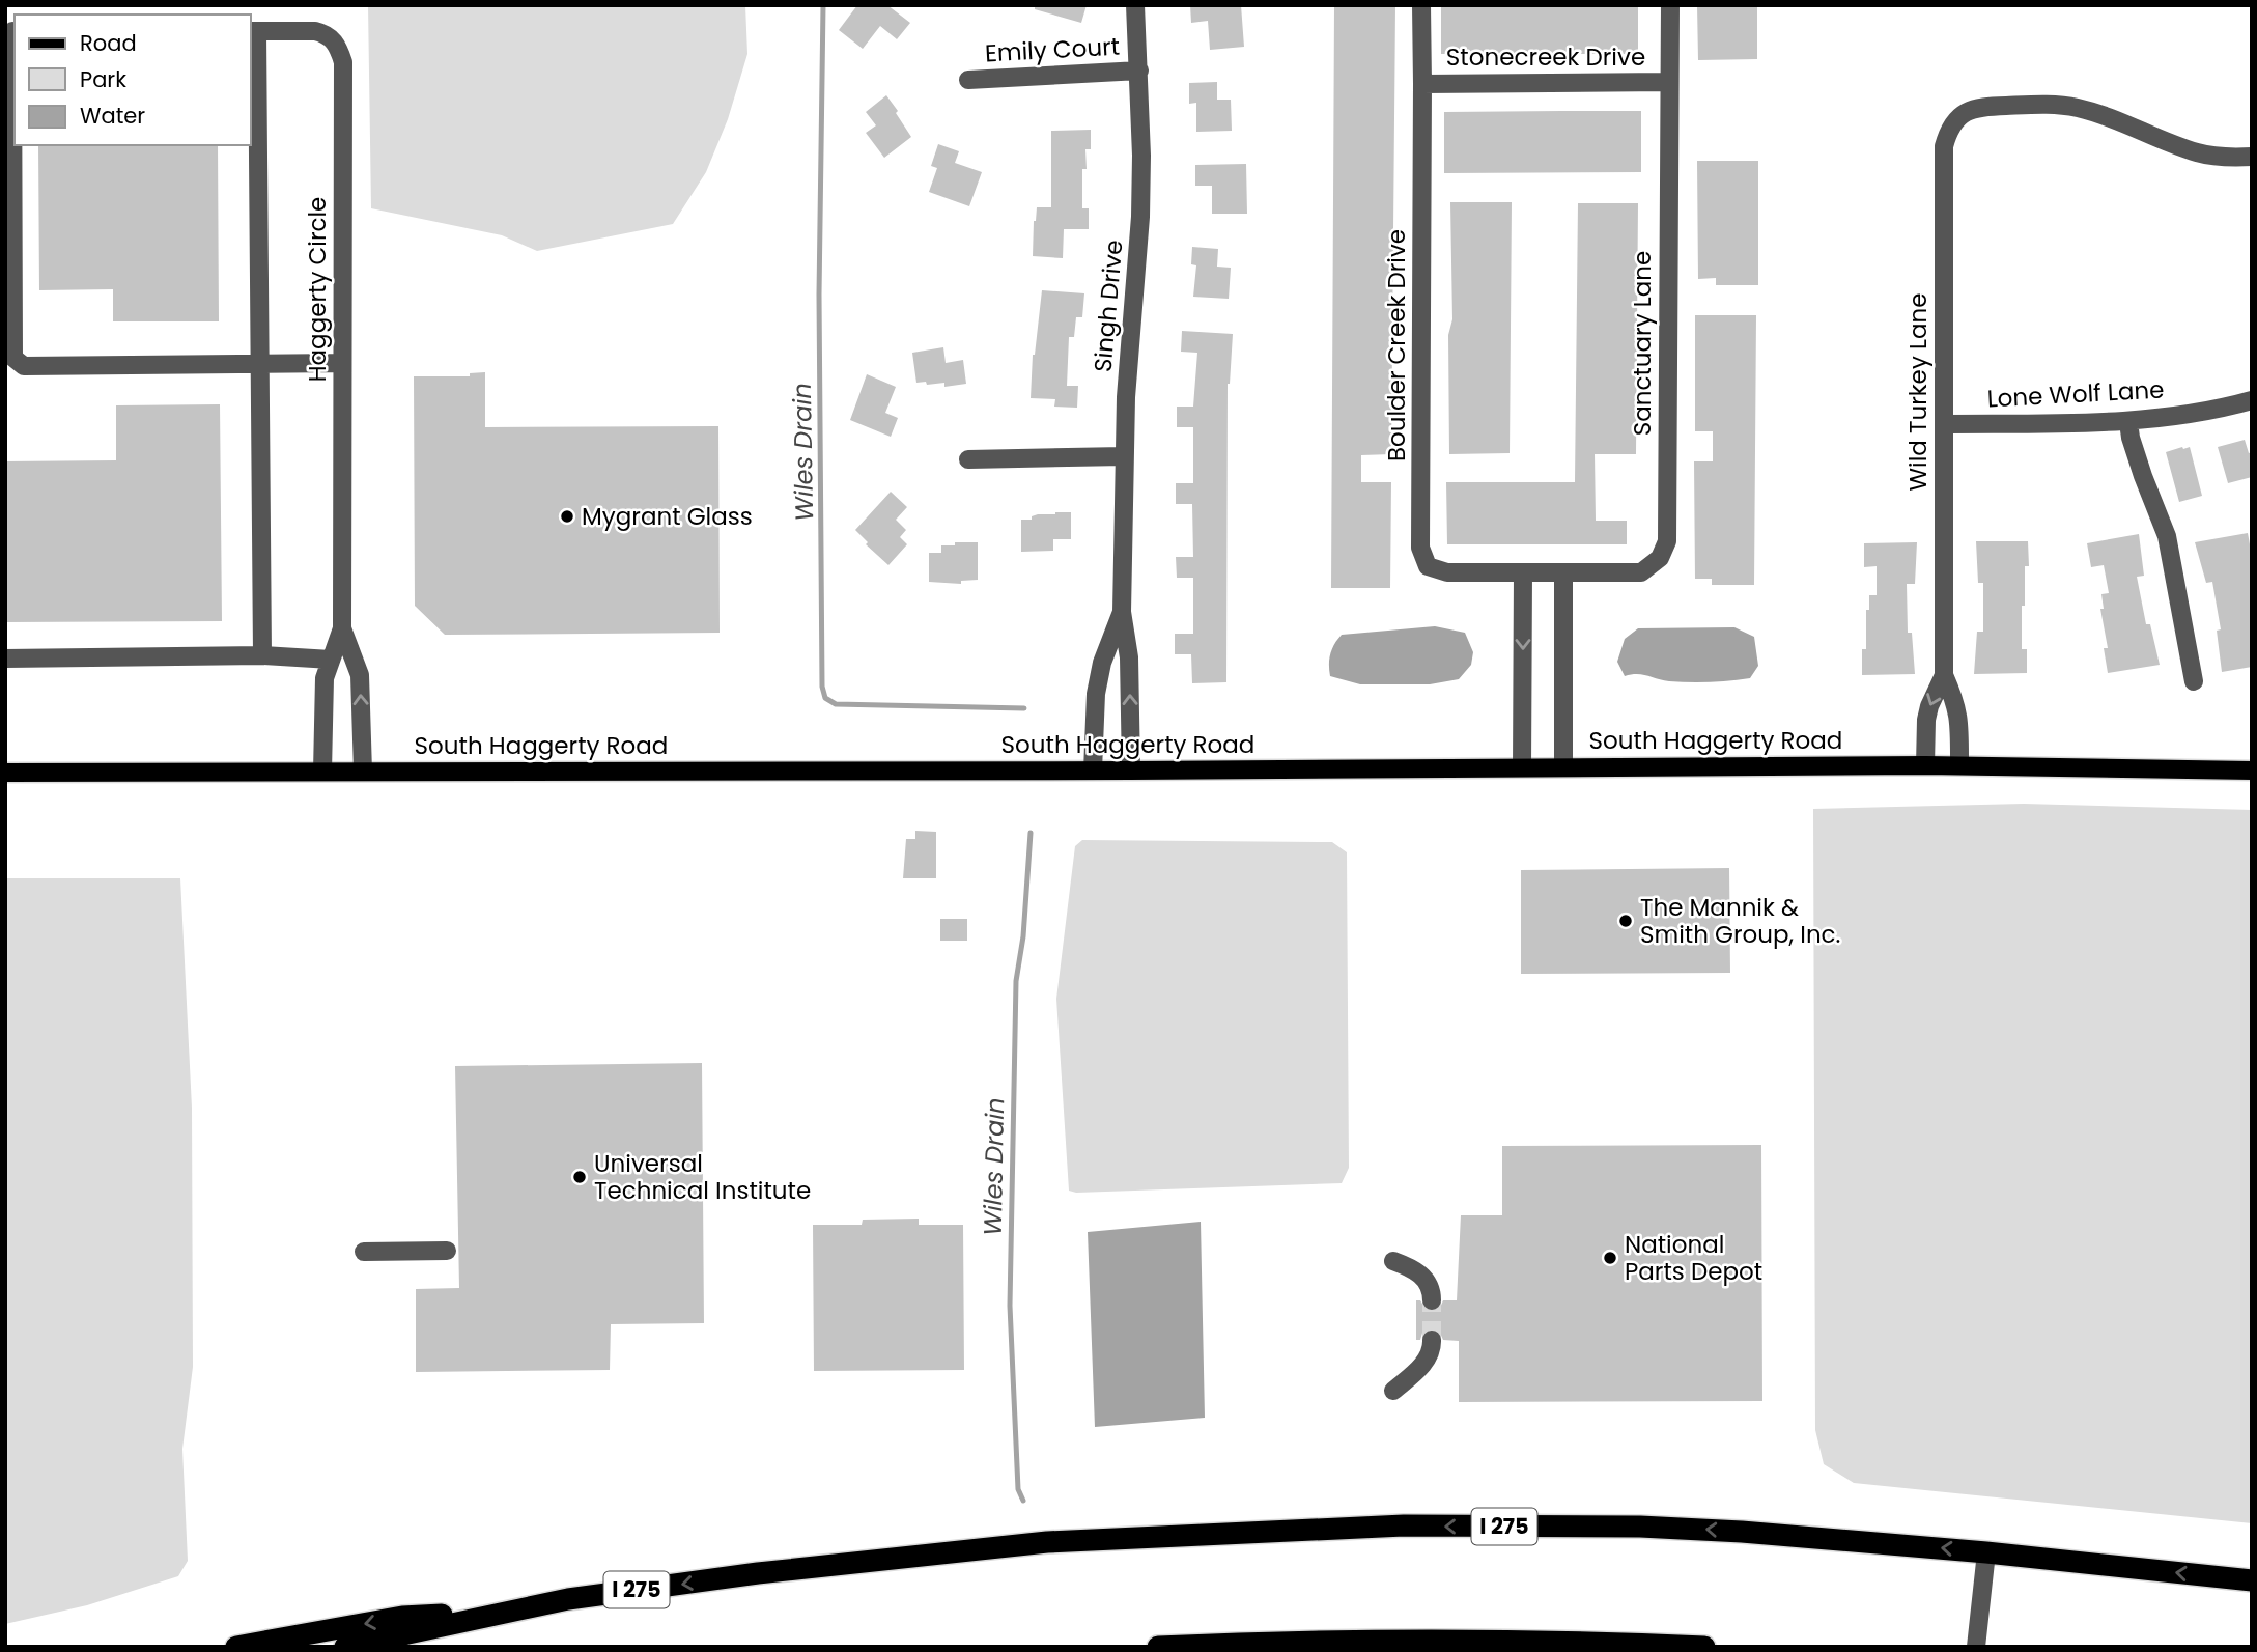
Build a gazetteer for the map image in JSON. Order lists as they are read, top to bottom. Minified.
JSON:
{"streets":{"highway":["I 275"],"main road":["South Haggerty Road"],"street":["Emily Court","Stonecreek Drive","Haggerty Circle","Singh Drive","Sanctuary Lane","Boulder Creek Drive","Wild Turkey Lane","Lone Wolf Lane"]},"crossings":[["Emily Court","Singh Drive"],["Stonecreek Drive","Sanctuary Lane"],["Stonecreek Drive","Boulder Creek Drive"],["Haggerty Circle","South Haggerty Road"],["Singh Drive","South Haggerty Road"],["Sanctuary Lane","Boulder Creek Drive"],["Wild Turkey Lane","Lone Wolf Lane"],["Wild Turkey Lane","South Haggerty Road"]],"water":["Wiles Drain"],"places":["Mygrant Glass","The Mannik & Smith Group, Inc.","Universal Technical Institute","National Parts Depot"],"legend":["Road","Park","Water"]}
